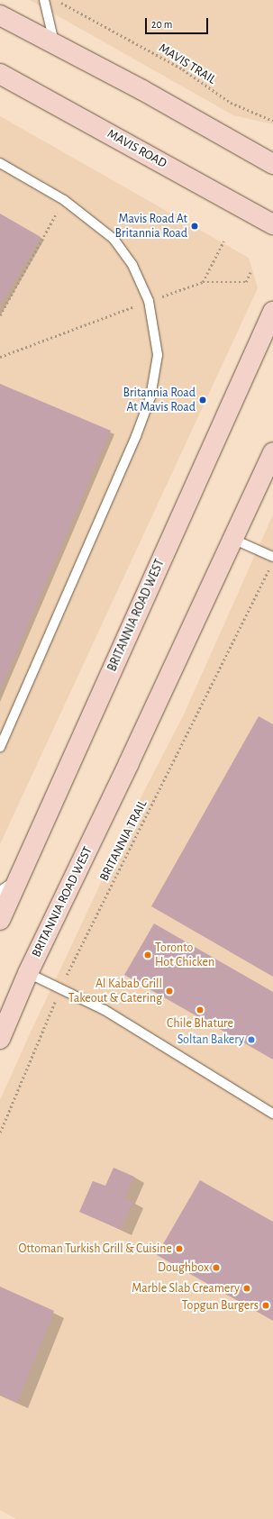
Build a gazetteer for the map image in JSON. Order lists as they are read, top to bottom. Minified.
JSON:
{"streets":{"main road":["MAVIS ROAD","BRITANNIA ROAD WEST"],"path":["MAVIS TRAIL","BRITANNIA TRAIL"]},"places":["Mavis Road At Britannia Road","Britannia Road At Mavis Road","Toronto Hot Chicken","Al Kabab Grill Takeout & Catering","Chile Bhature","Soltan Bakery","Ottoman Turkish Grill & Cuisine","Doughbox","Marble Slab Creamery","Topgun Burgers"],"scale_bar":"20 m"}
